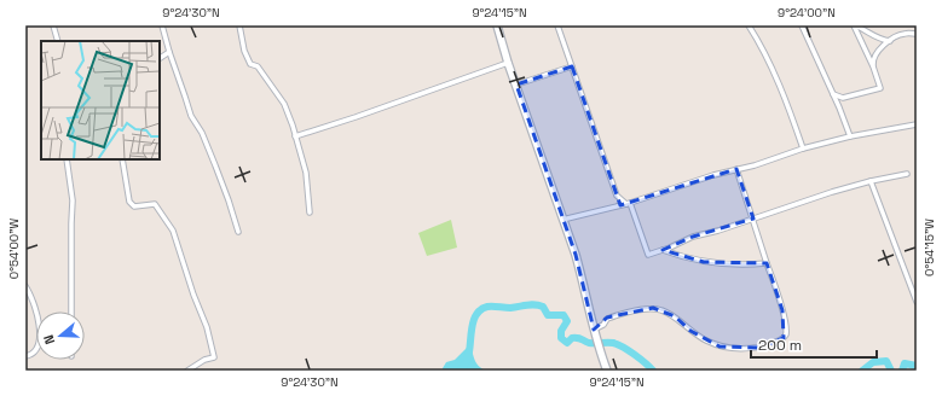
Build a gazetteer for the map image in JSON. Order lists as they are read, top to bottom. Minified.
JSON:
{"scale_bar":"200 m","north":"left","coordinates":["9°24'30\"N","9°24'15\"N","9°24'00\"N","0°54'15\"W","0°54'00\"W"]}
